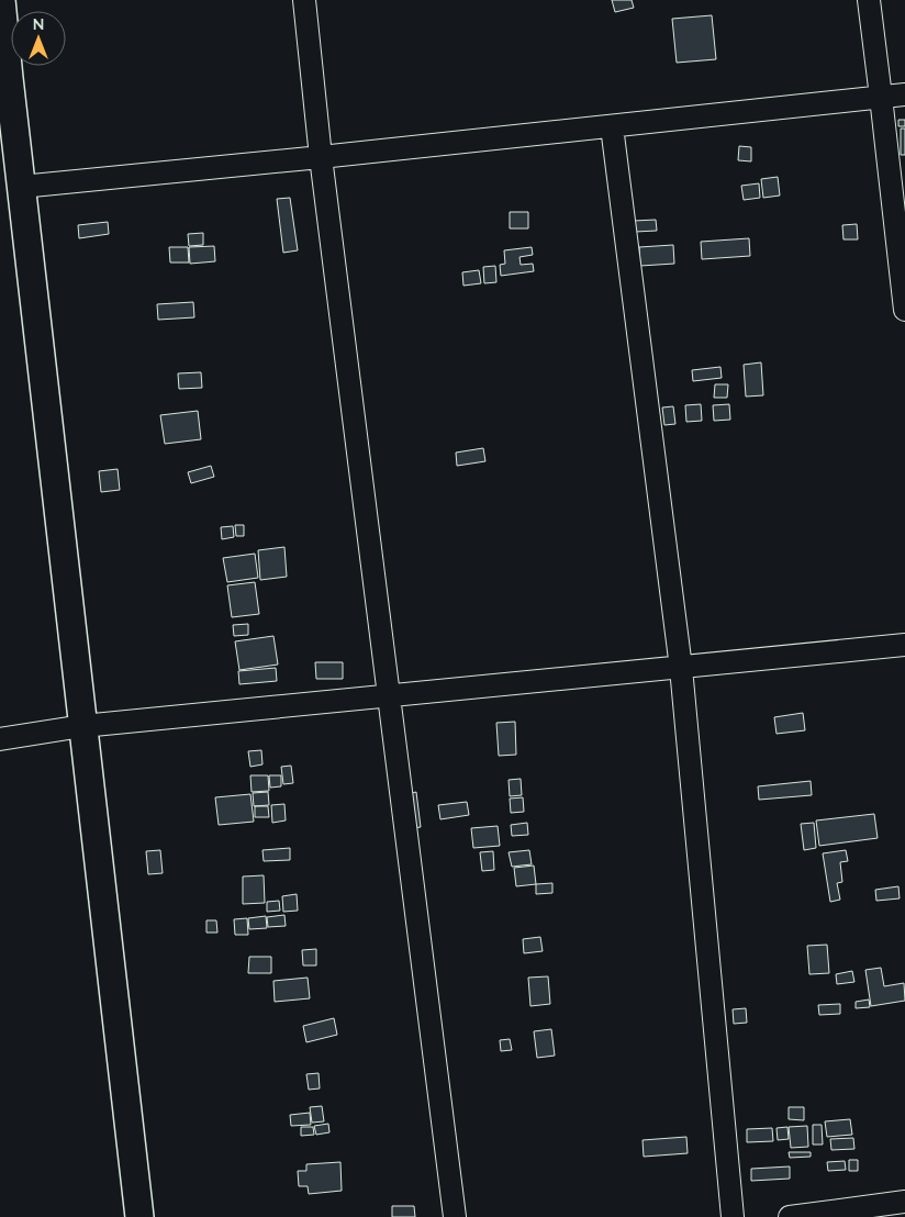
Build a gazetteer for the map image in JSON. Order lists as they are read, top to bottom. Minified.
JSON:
{"north":"top"}
